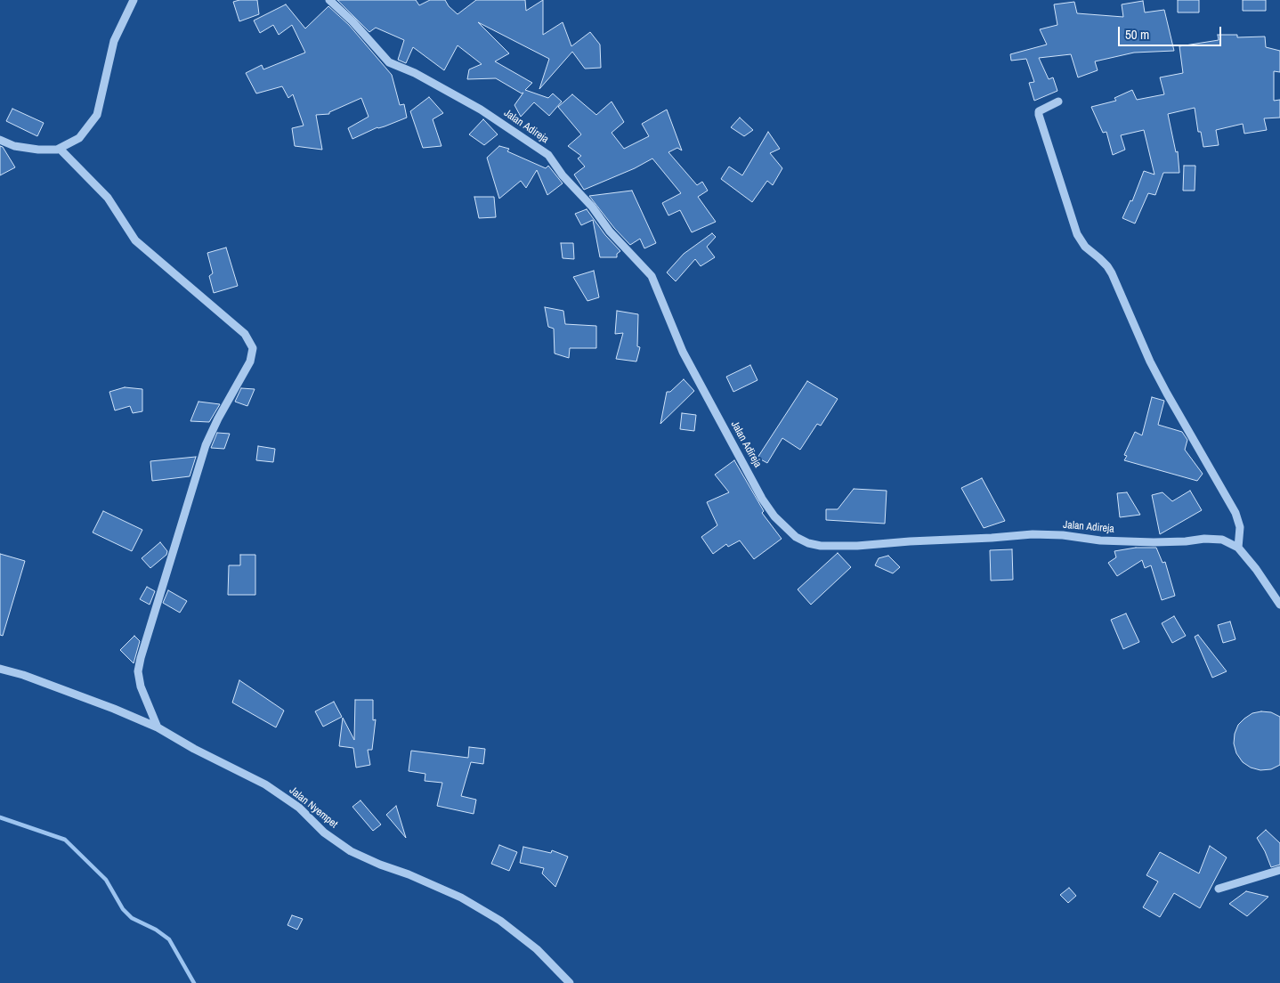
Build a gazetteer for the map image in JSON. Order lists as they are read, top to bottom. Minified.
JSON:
{"streets":{"street":["Jalan Adireja","Jalan Nyempet"]},"scale_bar":"50 m"}
